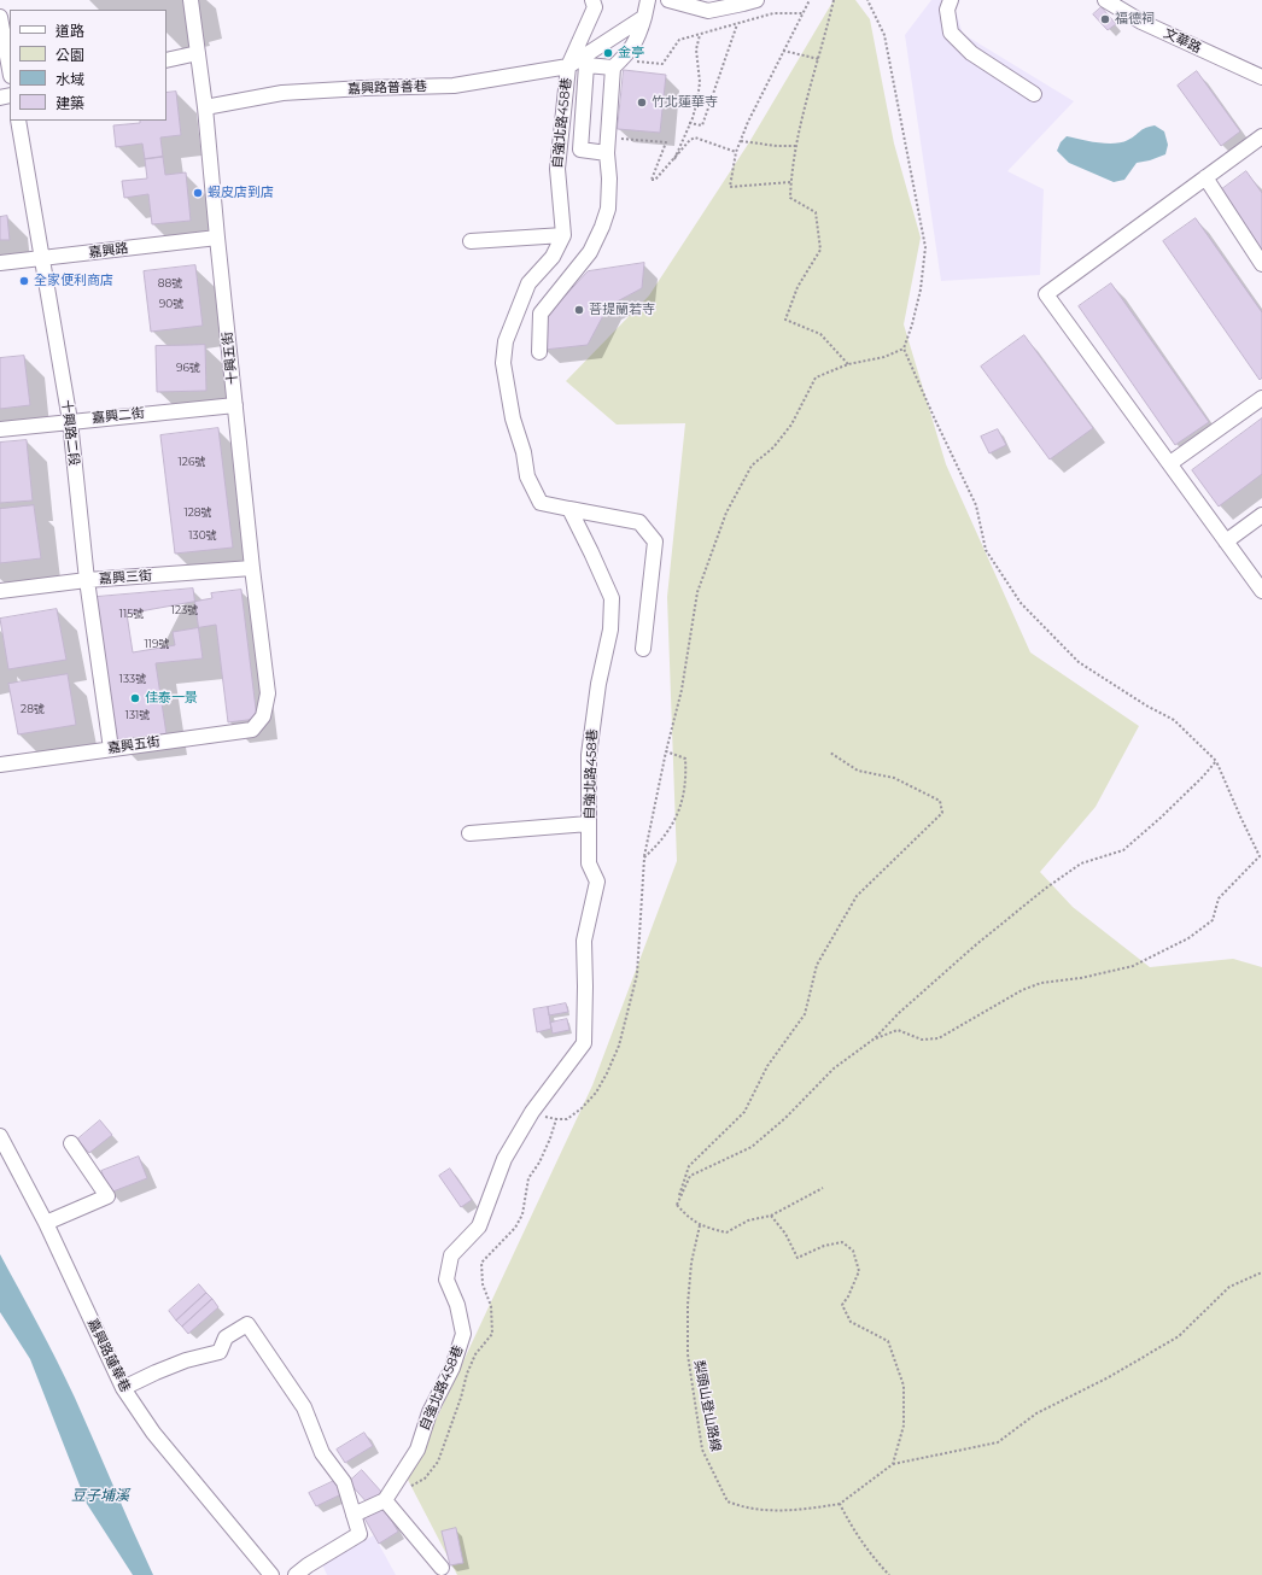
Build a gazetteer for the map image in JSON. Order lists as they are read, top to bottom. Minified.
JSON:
{"streets":{"street":["文華路","嘉興路普善巷","自強北路458巷","嘉興路","十興五街","嘉興二街","十興路二段","嘉興三街","嘉興五街","嘉興路蓮華巷"],"path":["梨頭山登山路線"]},"crossings":[["嘉興路普善巷","自強北路458巷"],["嘉興路普善巷","十興五街"],["嘉興路","十興五街"],["嘉興路","十興路二段"],["十興五街","嘉興二街"],["十興五街","嘉興三街"],["十興五街","嘉興五街"],["嘉興二街","十興路二段"],["十興路二段","嘉興三街"],["十興路二段","嘉興五街"]],"water":["豆子埔溪"],"places":["福德祠","金亭","竹北蓮華寺","蝦皮店到店","全家便利商店","菩提蘭若寺","佳泰一景"],"house_numbers":["88號","90號","96號","126號","128號","130號","123號","115號","119號","133號","28號","131號"],"legend":["道路","公園","水域","建築"]}
